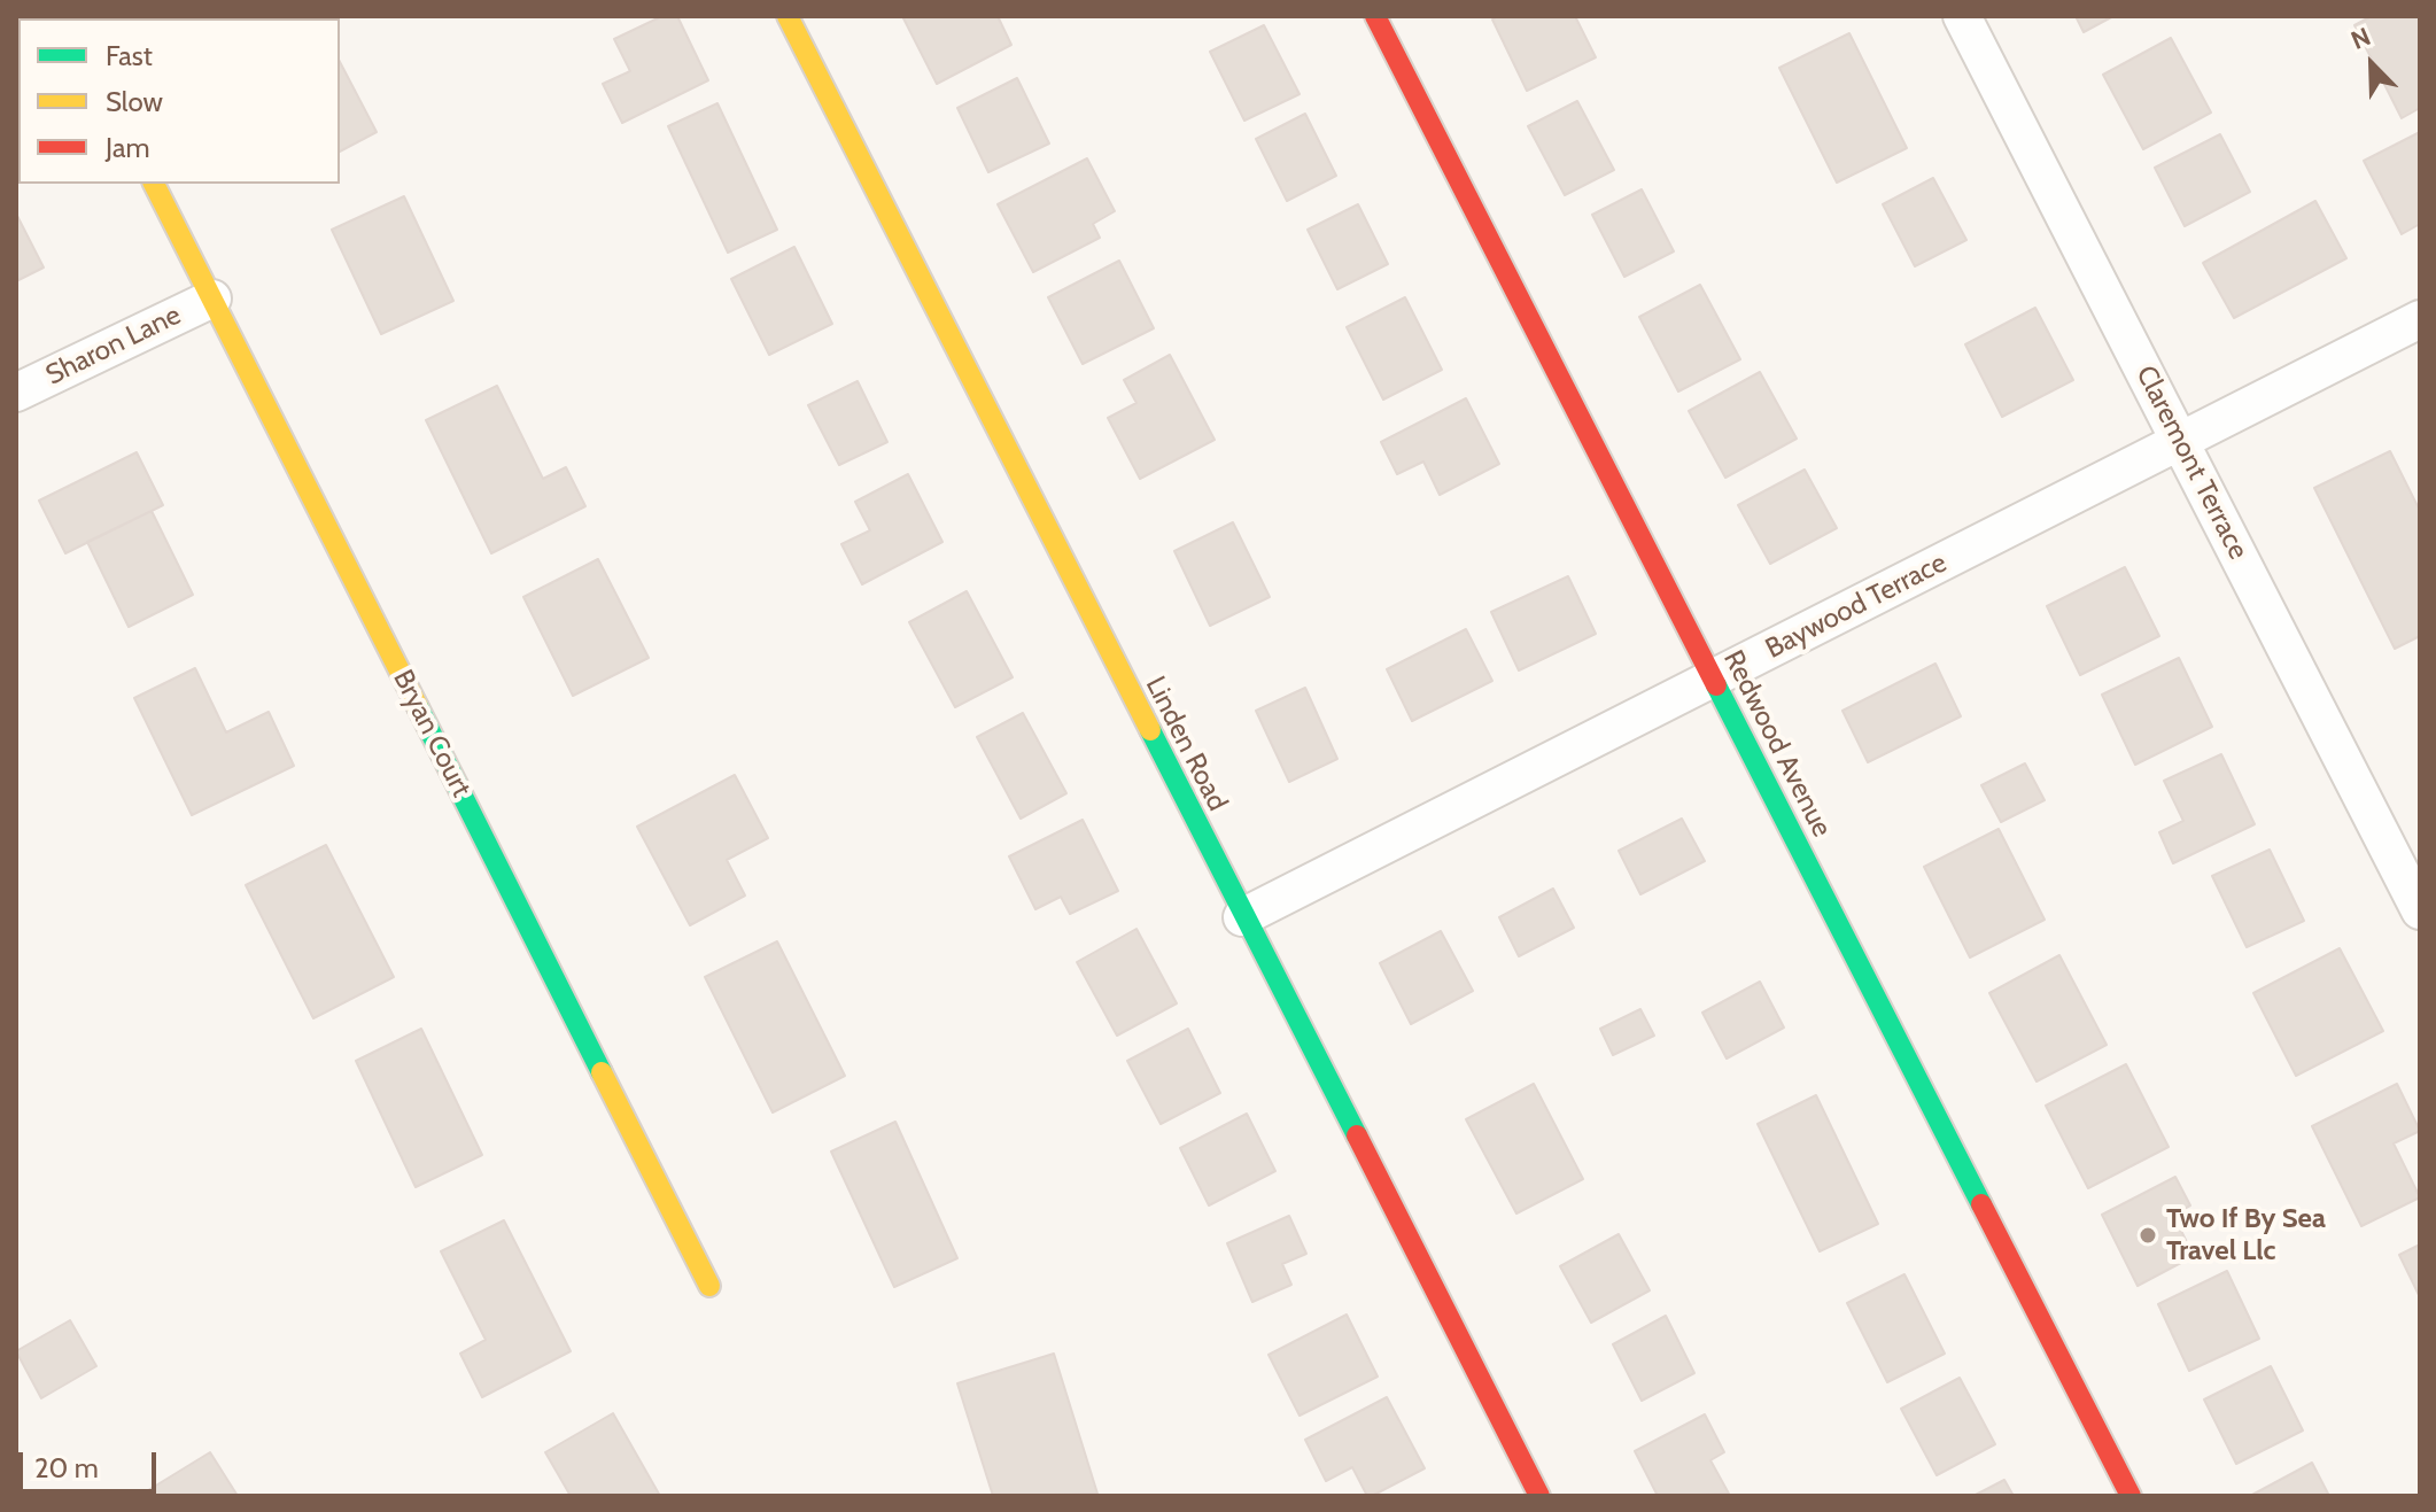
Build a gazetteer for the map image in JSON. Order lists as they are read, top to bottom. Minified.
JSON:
{"streets":{"street":["Sharon Lane","Claremont Terrace","Baywood Terrace","Bryan Court","Linden Road","Redwood Avenue"]},"crossings":[["Sharon Lane","Bryan Court"],["Claremont Terrace","Baywood Terrace"],["Baywood Terrace","Linden Road"],["Baywood Terrace","Redwood Avenue"]],"places":["Two If By Sea Travel Llc"],"legend":["Fast","Slow","Jam"],"scale_bar":"20 m","north":"top left"}
